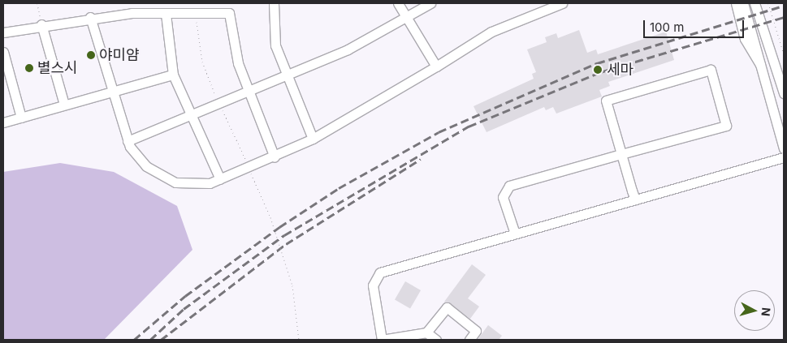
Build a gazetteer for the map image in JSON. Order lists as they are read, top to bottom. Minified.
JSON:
{"places":["야미얌","별스시","세마"],"scale_bar":"100 m","north":"right"}
